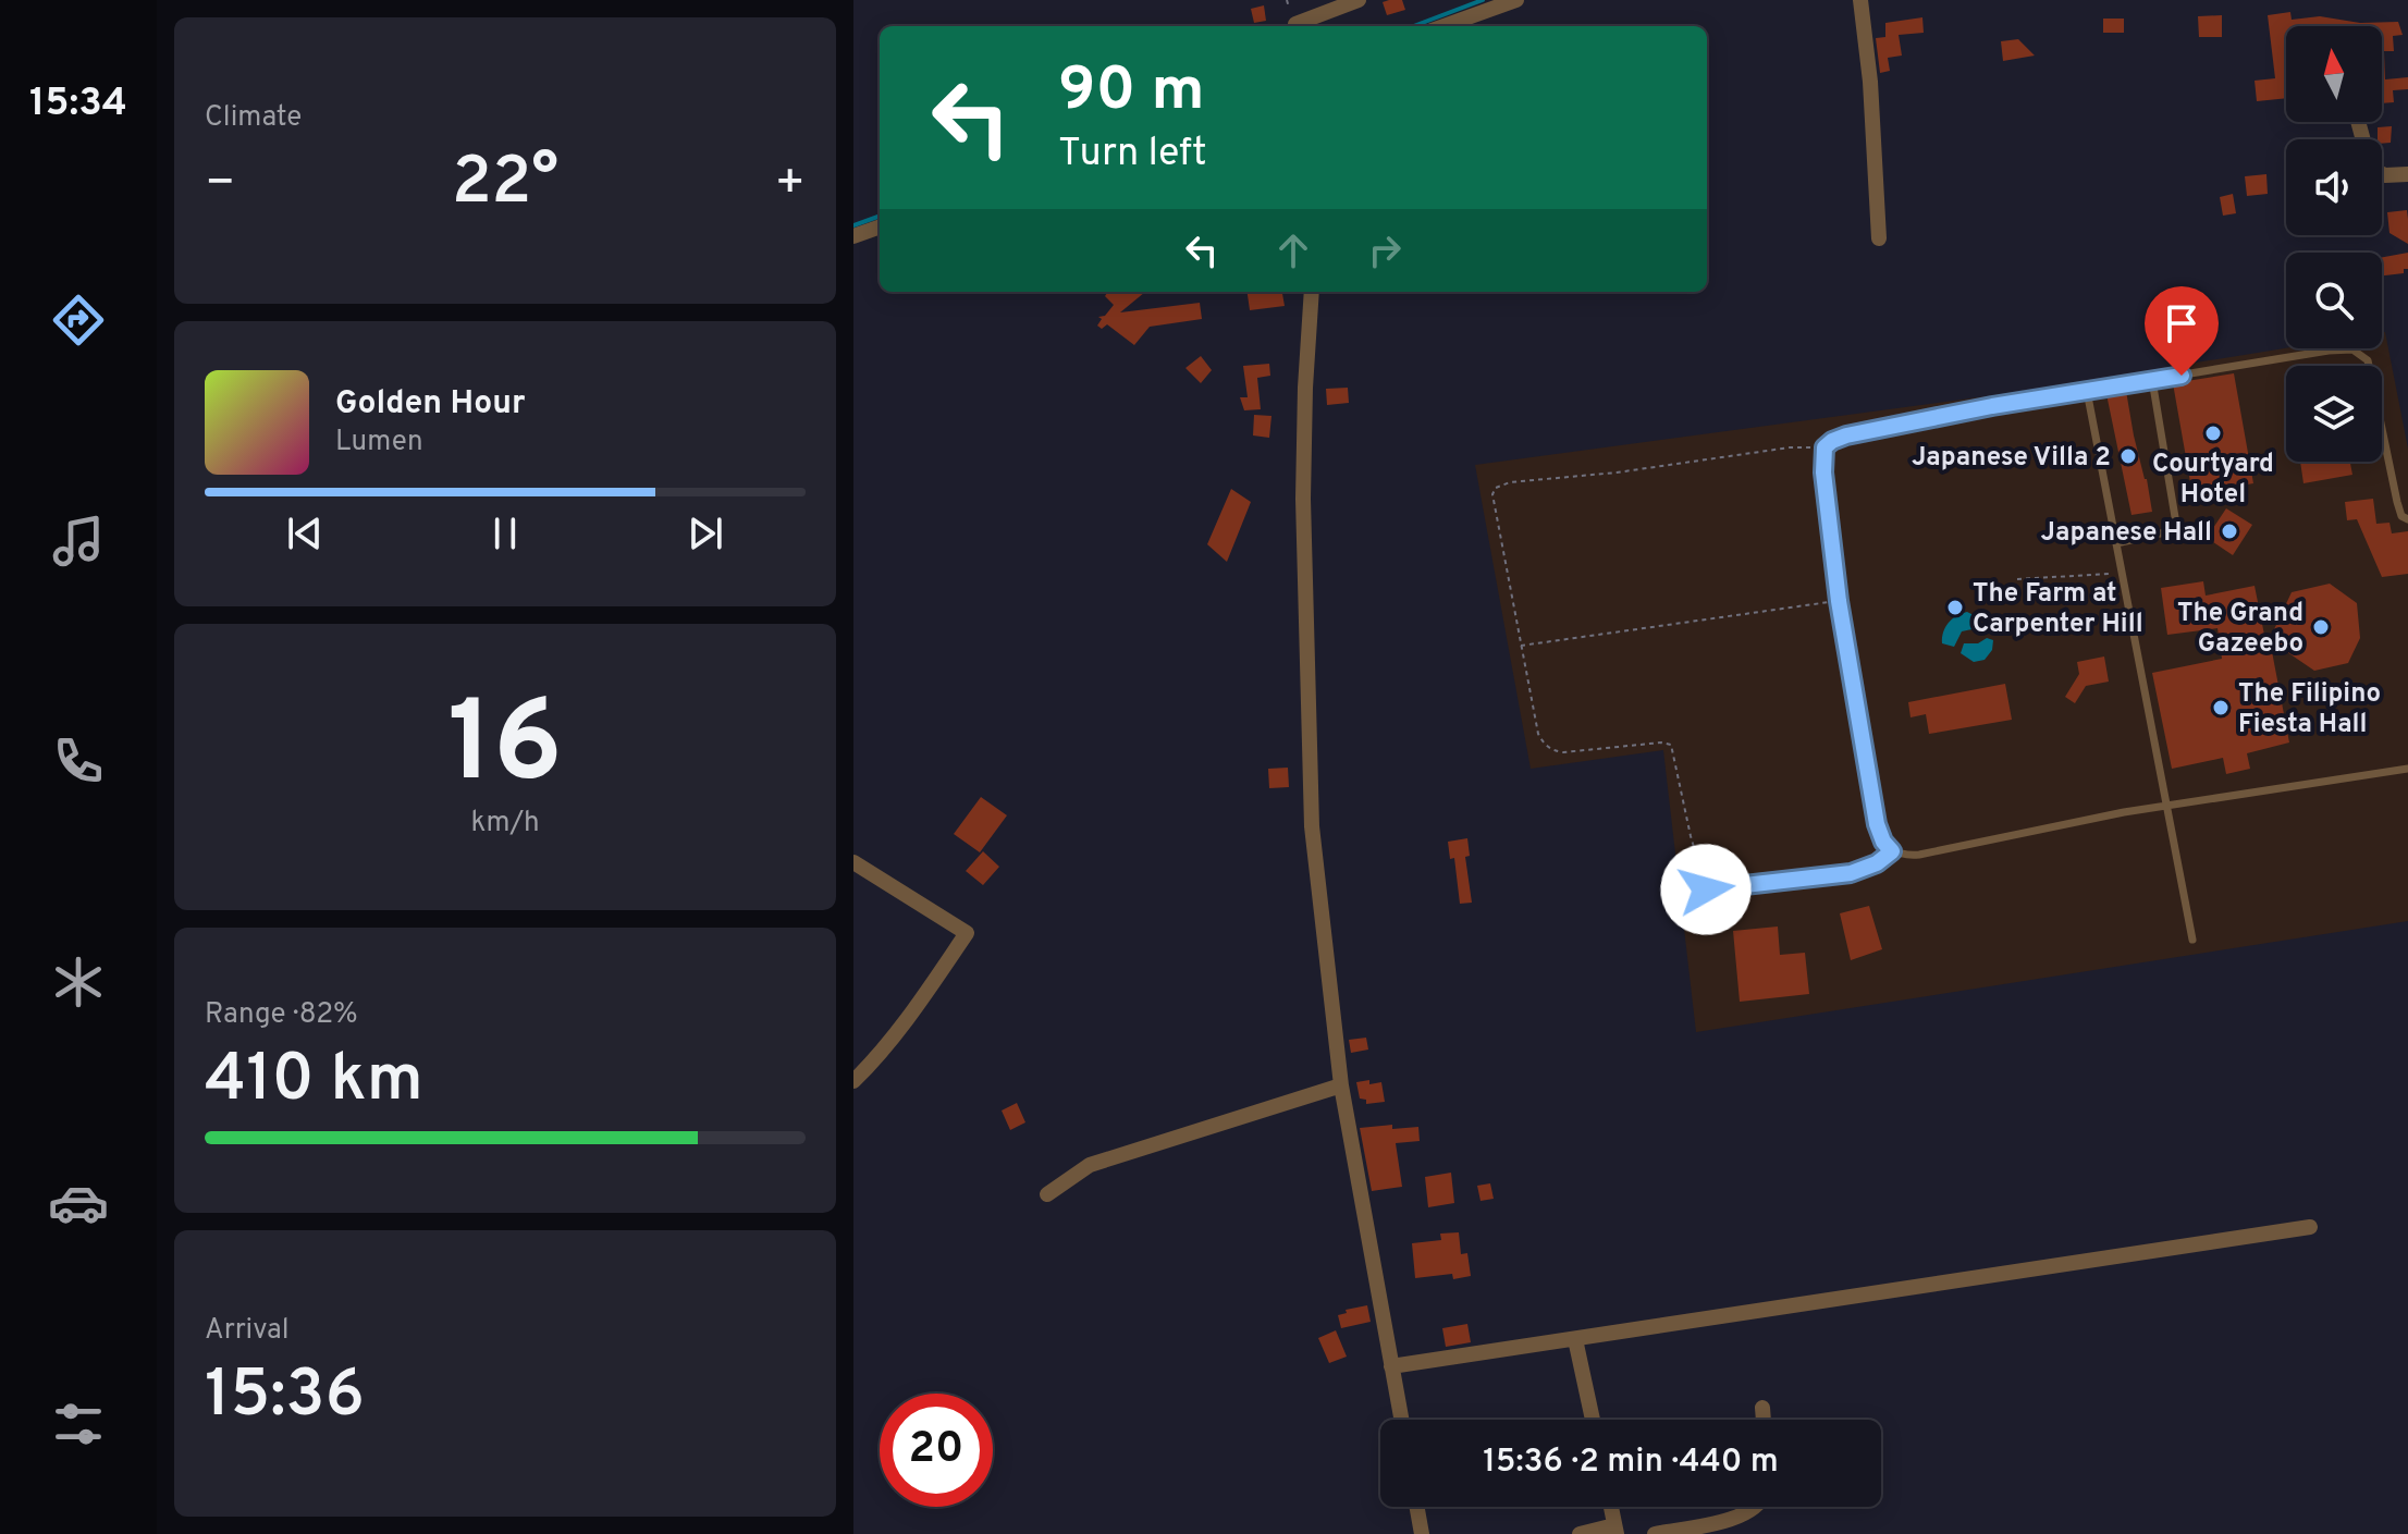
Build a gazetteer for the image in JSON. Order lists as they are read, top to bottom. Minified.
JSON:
{"places":["Courtyard Hotel","Japanese Villa 2","Japanese Hall","The Farm at Carpenter Hill","The Grand Gazeebo","The Filipino Fiesta Hall"],"north":"top","page":{"tabs":"15:34","tile":["Climate",["16","km/h"],["Range · 82%","410 km"],["Arrival","15:36"]],"turn":["90 m","Turn left"],"heat":["−","22°","+"],"song":["Golden Hour","Lumen"],"limit":"20","trip":"15:36 · 2 min · 440 m"}}
